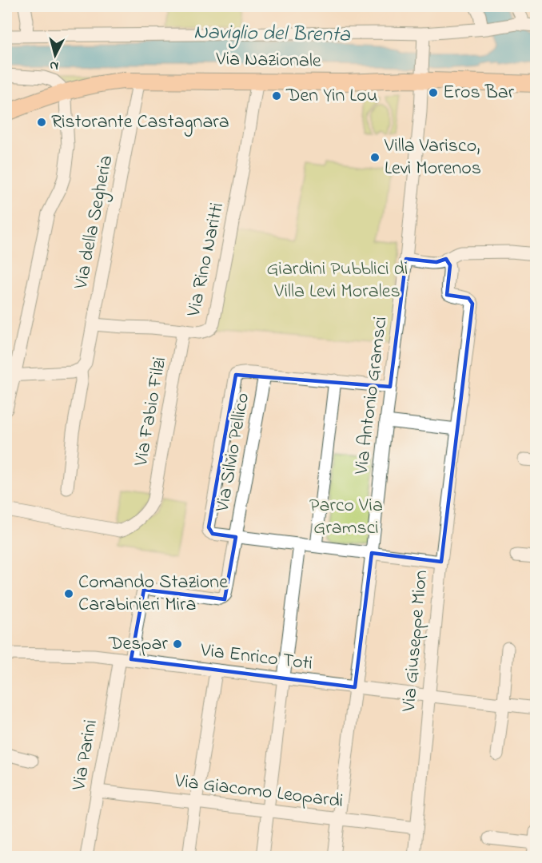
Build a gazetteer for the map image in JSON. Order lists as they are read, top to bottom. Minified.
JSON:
{"streets":{"main road":["Via Nazionale"],"street":["Via della Segheria","Via Rino Naritti","Via Antonio Gramsci","Via Fabio Filzi","Via Silvio Pellico","Via Giuseppe Mion","Via Enrico Toti","Via Parini","Via Giacomo Leopardi"]},"crossings":[["Via Nazionale","Via della Segheria"],["Via Nazionale","Via Rino Naritti"],["Via Nazionale","Via Antonio Gramsci"],["Via della Segheria","Via Rino Naritti"],["Via Rino Naritti","Via Fabio Filzi"],["Via Antonio Gramsci","Via Enrico Toti"],["Via Antonio Gramsci","Via Giacomo Leopardi"],["Via Silvio Pellico","Via Enrico Toti"],["Via Silvio Pellico","Via Parini"],["Via Giuseppe Mion","Via Enrico Toti"],["Via Giuseppe Mion","Via Giacomo Leopardi"],["Via Enrico Toti","Via Parini"],["Via Parini","Via Giacomo Leopardi"]],"water":["Naviglio del Brenta"],"parks":["Giardini Pubblici di Villa Levi Morales","Parco Via Gramsci"],"places":["Eros Bar","Den Yin Lou","Ristorante Castagnara","Villa Varisco, Levi Morenos","Comando Stazione Carabinieri Mira","Despar"],"north":"bottom"}
